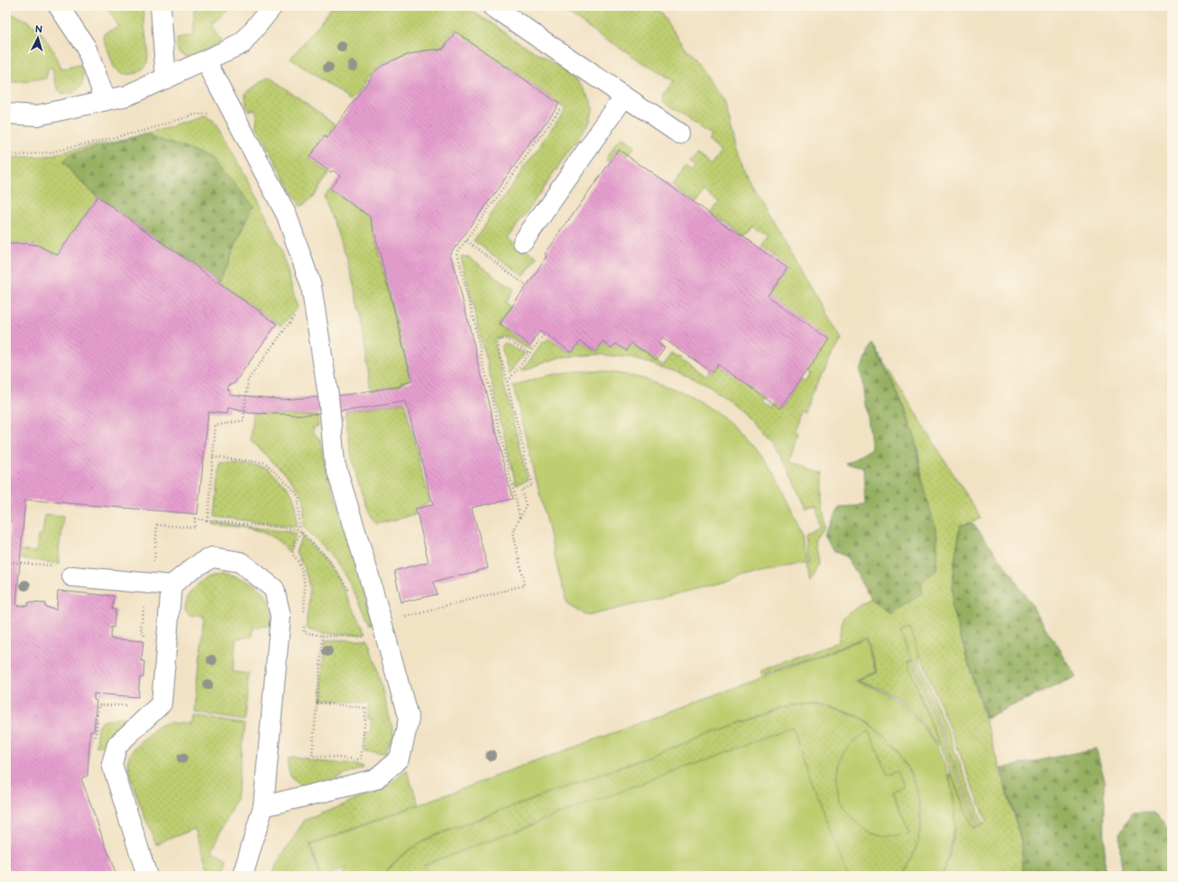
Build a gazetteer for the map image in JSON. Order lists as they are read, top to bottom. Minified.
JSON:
{"north":"top"}
